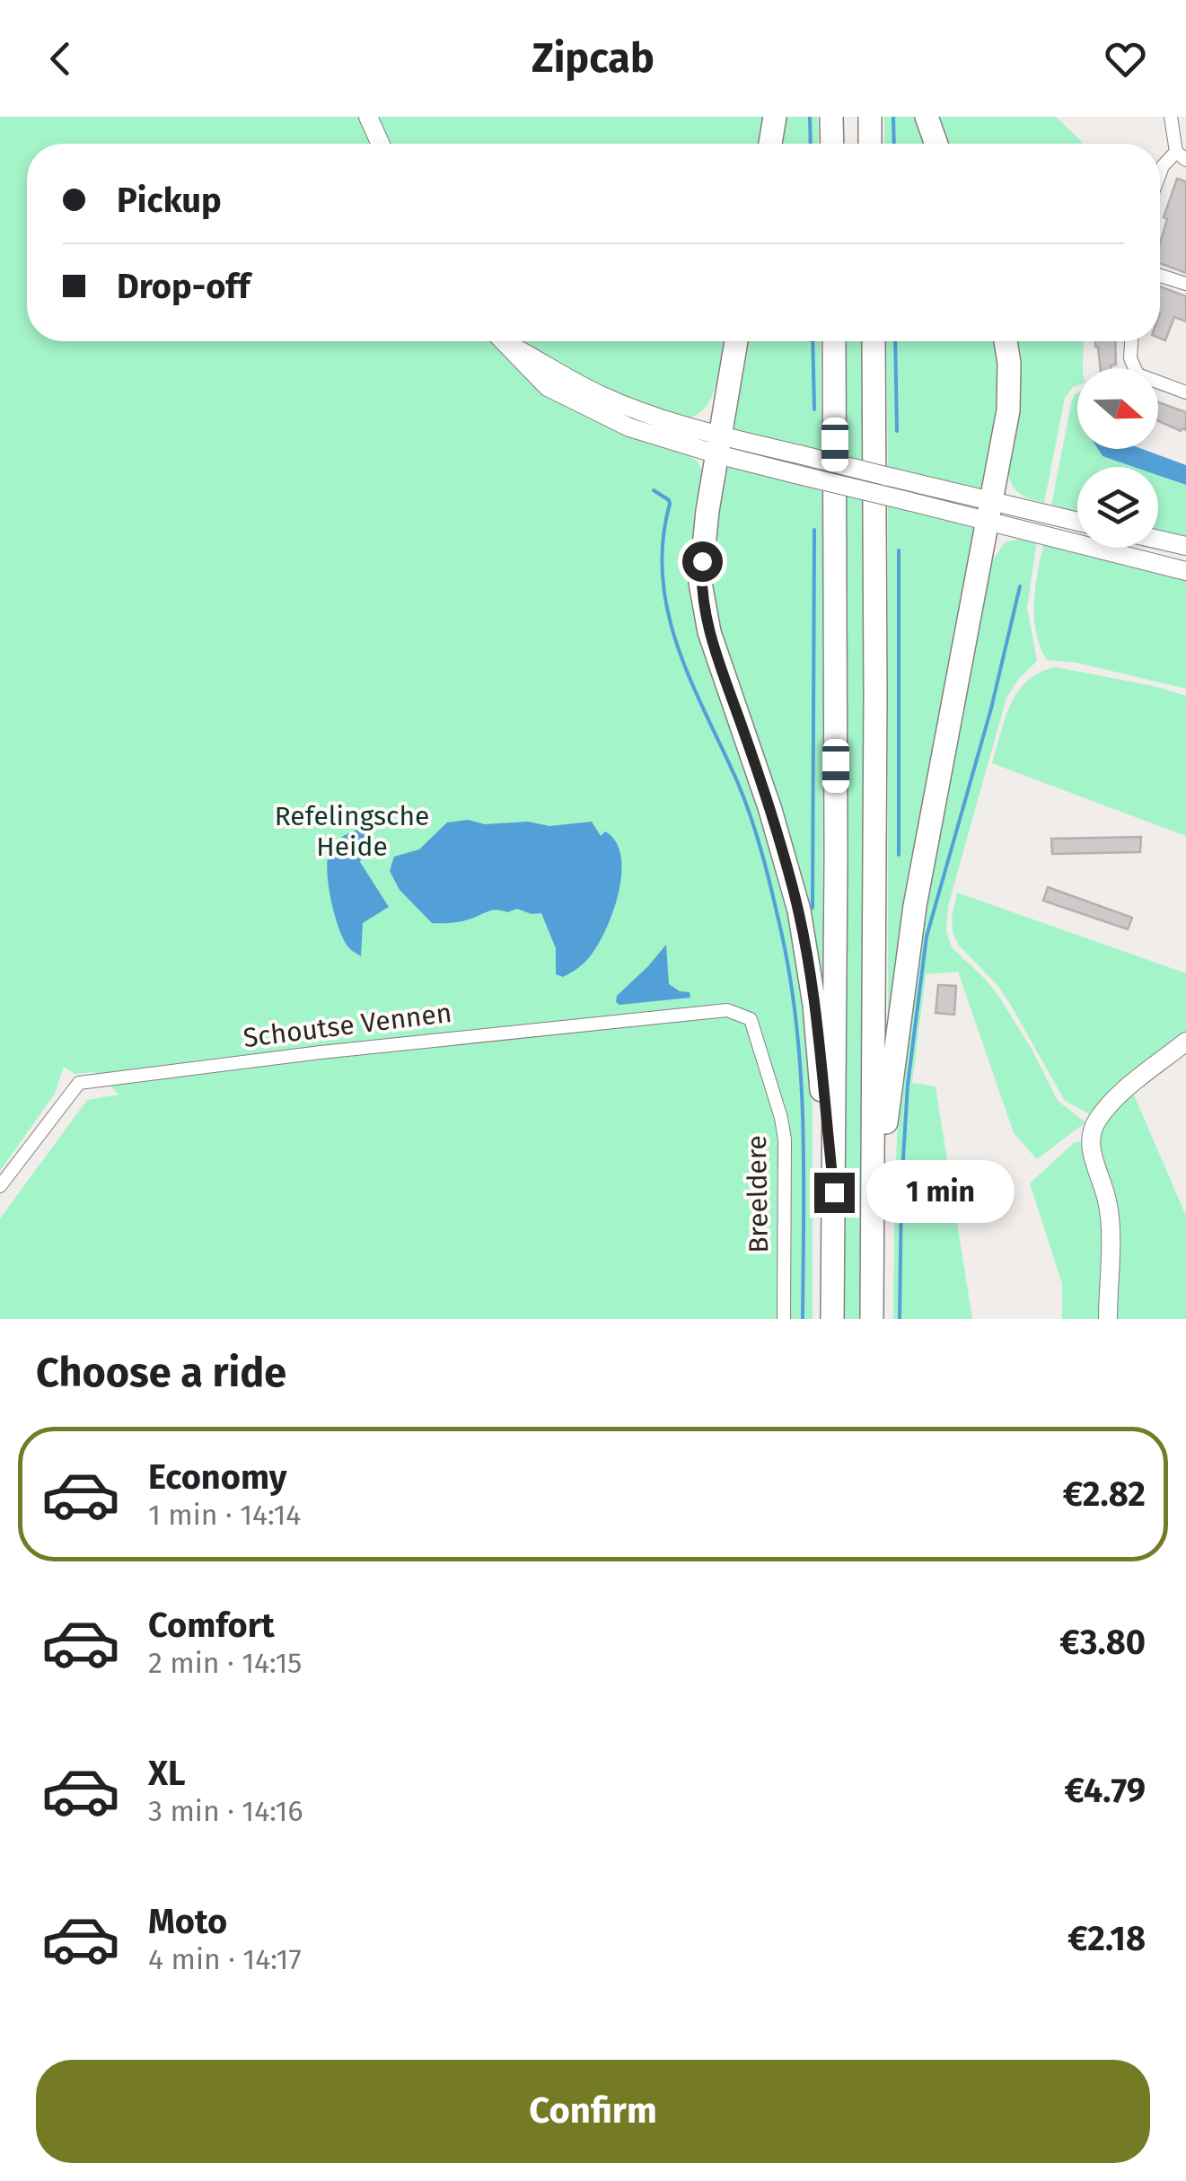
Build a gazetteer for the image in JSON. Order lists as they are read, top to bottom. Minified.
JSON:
{"streets":{"street":["Schoutse Vennen","Breeldere"]},"crossings":[["Schoutse Vennen","Breeldere"]],"parks":["Refelingsche Heide"],"north":"right","page":{"header":"Zipcab","banner":["Pickup","Drop-off"],"bubble":"1 min","heading":"Choose a ride","list":[{"name":"Economy","note":"1 min · 14:14","value":"€2.82"},{"name":"Comfort","note":"2 min · 14:15","value":"€3.80"},{"name":"XL","note":"3 min · 14:16","value":"€4.79"},{"name":"Moto","note":"4 min · 14:17","value":"€2.18"}],"buttons":"Confirm"}}
